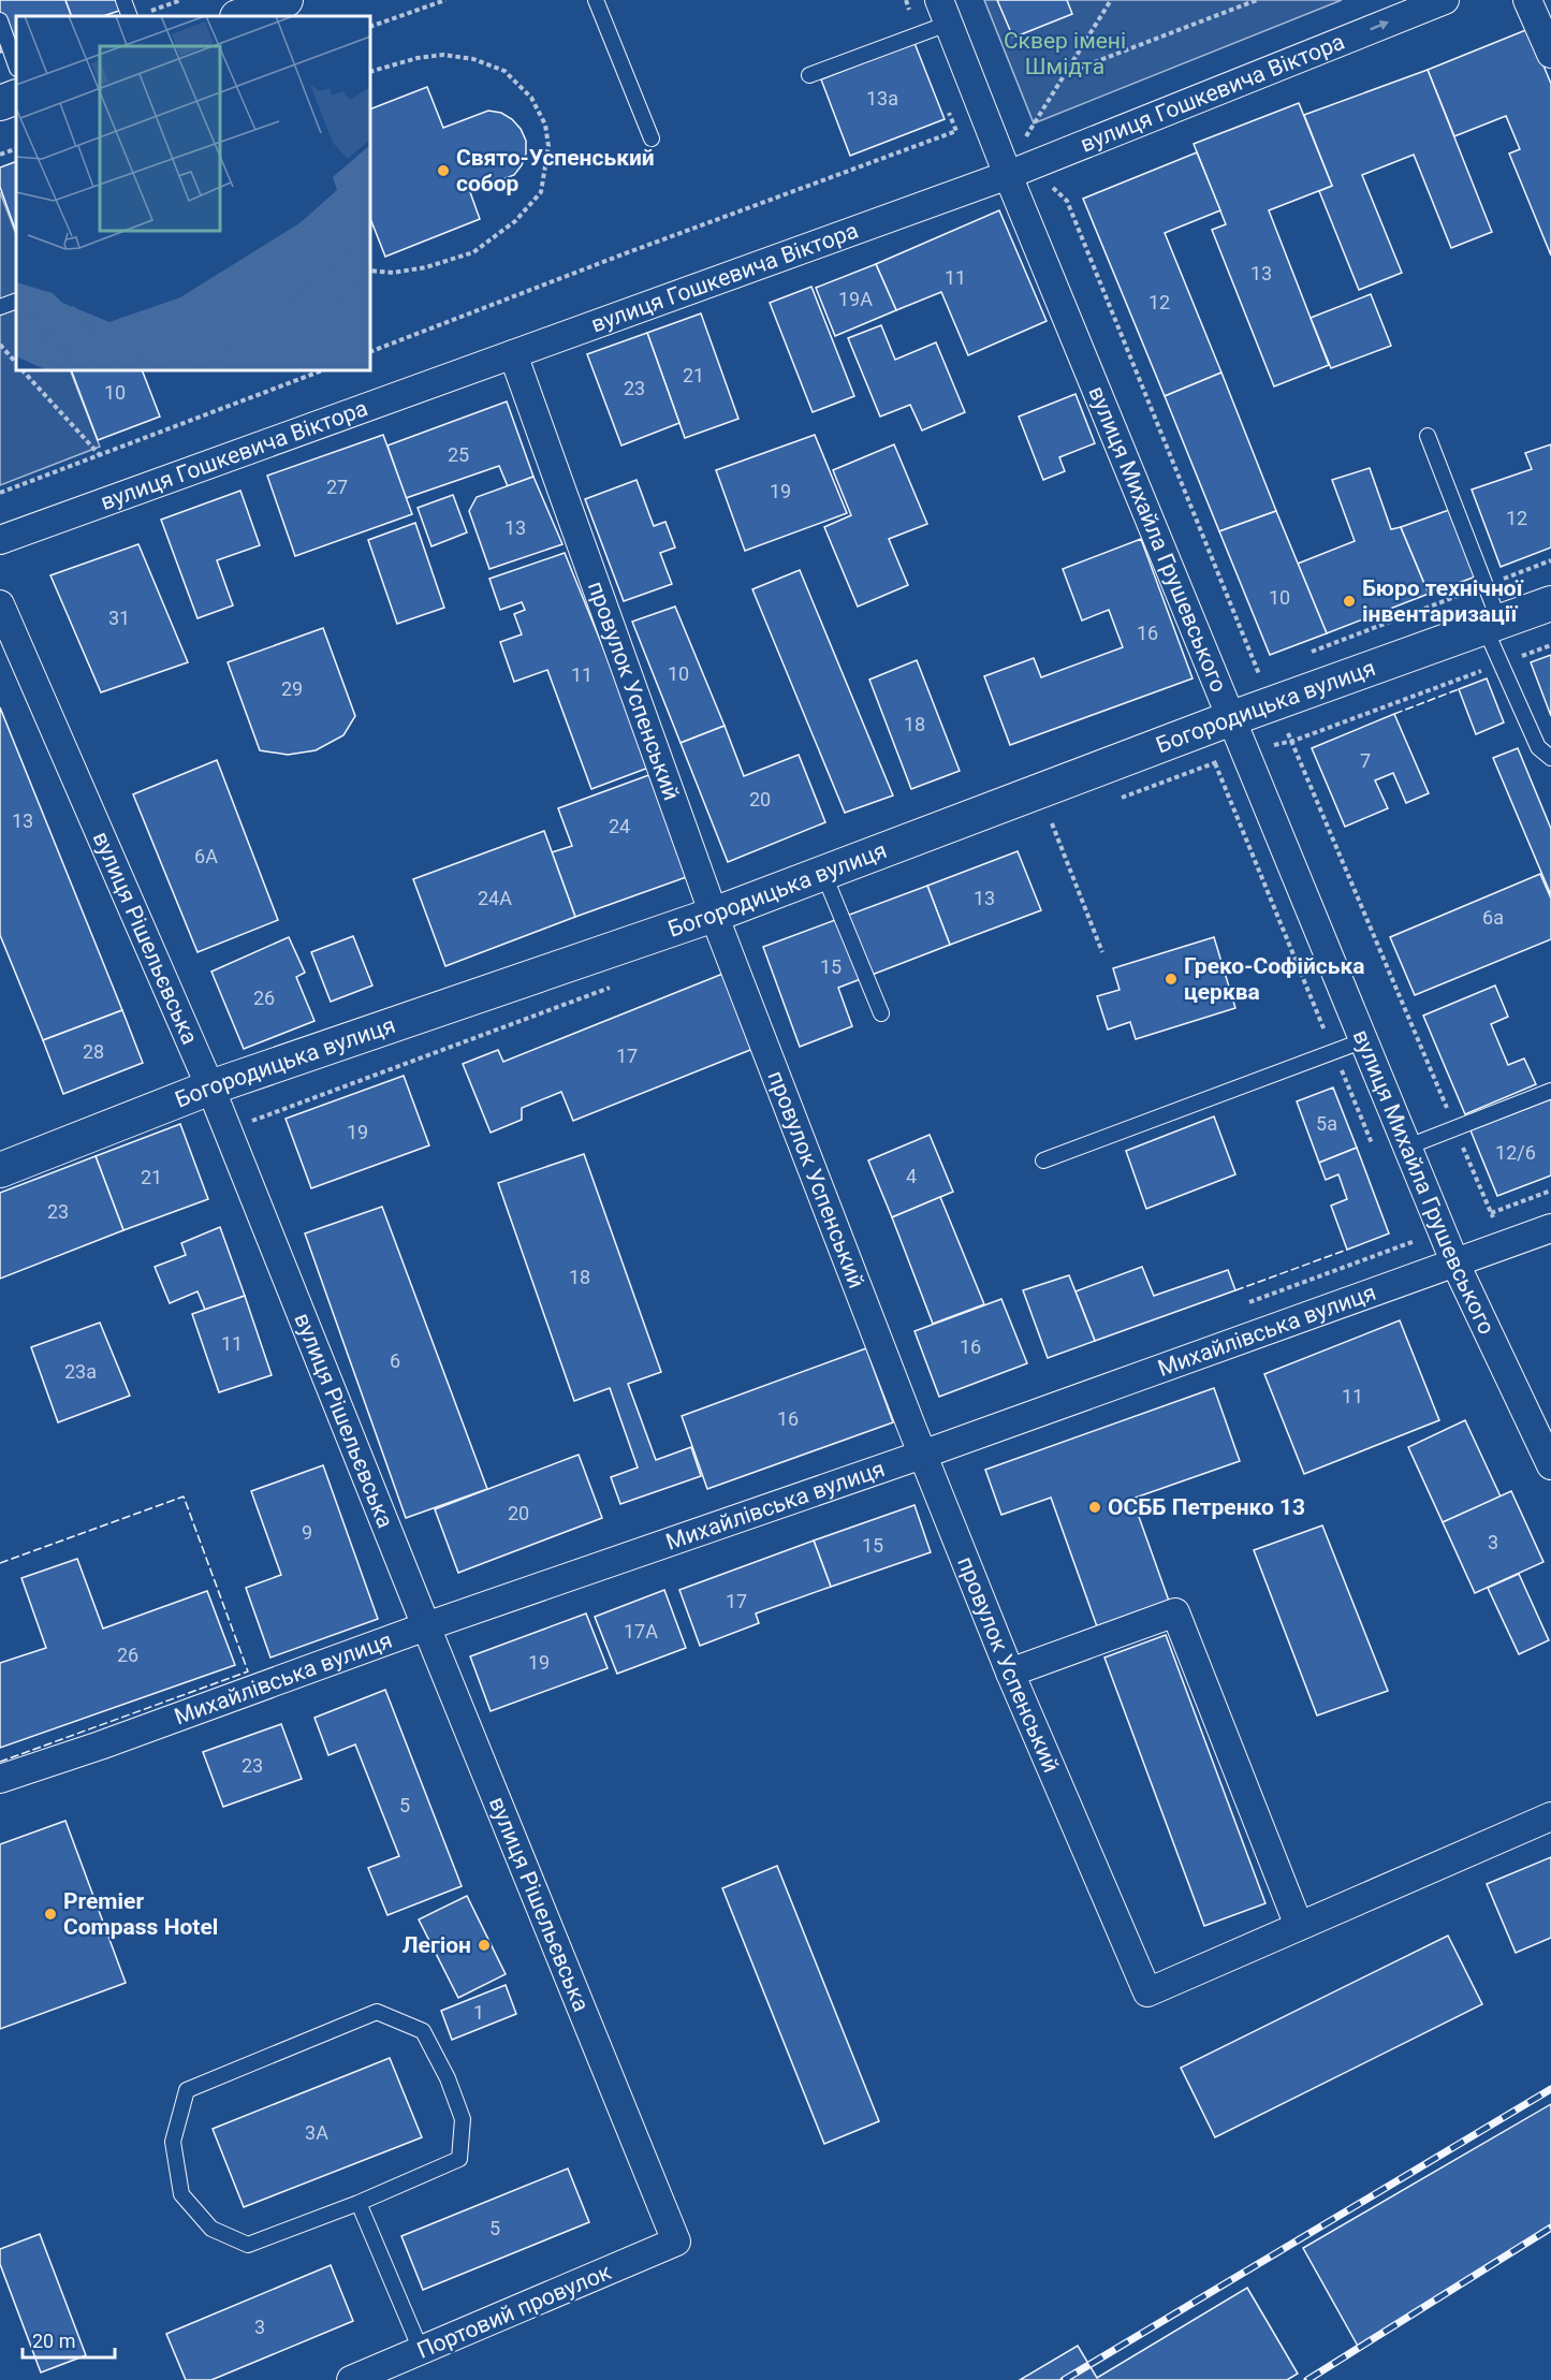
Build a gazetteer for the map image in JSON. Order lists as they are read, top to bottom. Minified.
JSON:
{"streets":{"street":["вулиця Гошкевича Віктора","вулиця Михайла Грушевського","провулок Успенський","Богородицька вулиця","вулиця Рішельєвська","Михайлівська вулиця","Портовий провулок"]},"crossings":[["вулиця Гошкевича Віктора","вулиця Михайла Грушевського"],["вулиця Гошкевича Віктора","провулок Успенський"],["вулиця Михайла Грушевського","Богородицька вулиця"],["вулиця Михайла Грушевського","Михайлівська вулиця"],["провулок Успенський","Богородицька вулиця"],["провулок Успенський","Михайлівська вулиця"],["Богородицька вулиця","вулиця Рішельєвська"],["вулиця Рішельєвська","Михайлівська вулиця"],["вулиця Рішельєвська","Портовий провулок"]],"parks":["Сквер імені Шмідта"],"places":["Свято-Успенський собор","Бюро технічної інвентаризації","Греко-Софійська церква","ОСББ Петренко 13","Premier Compass Hotel","Легіон"],"house_numbers":["13а","13","11","19А","12","21","23","10","25","27","19","12","13","10","31","16","10","11","29","18","7","20","13","24","6А","24А","13","6а","15","26","28","17","5а","19","12/6","4","21","23","18","11","16","6","23а","11","16","20","9","3","15","17","17А","26","19","23","5","1","3А","5","3"],"scale_bar":"20 m"}
